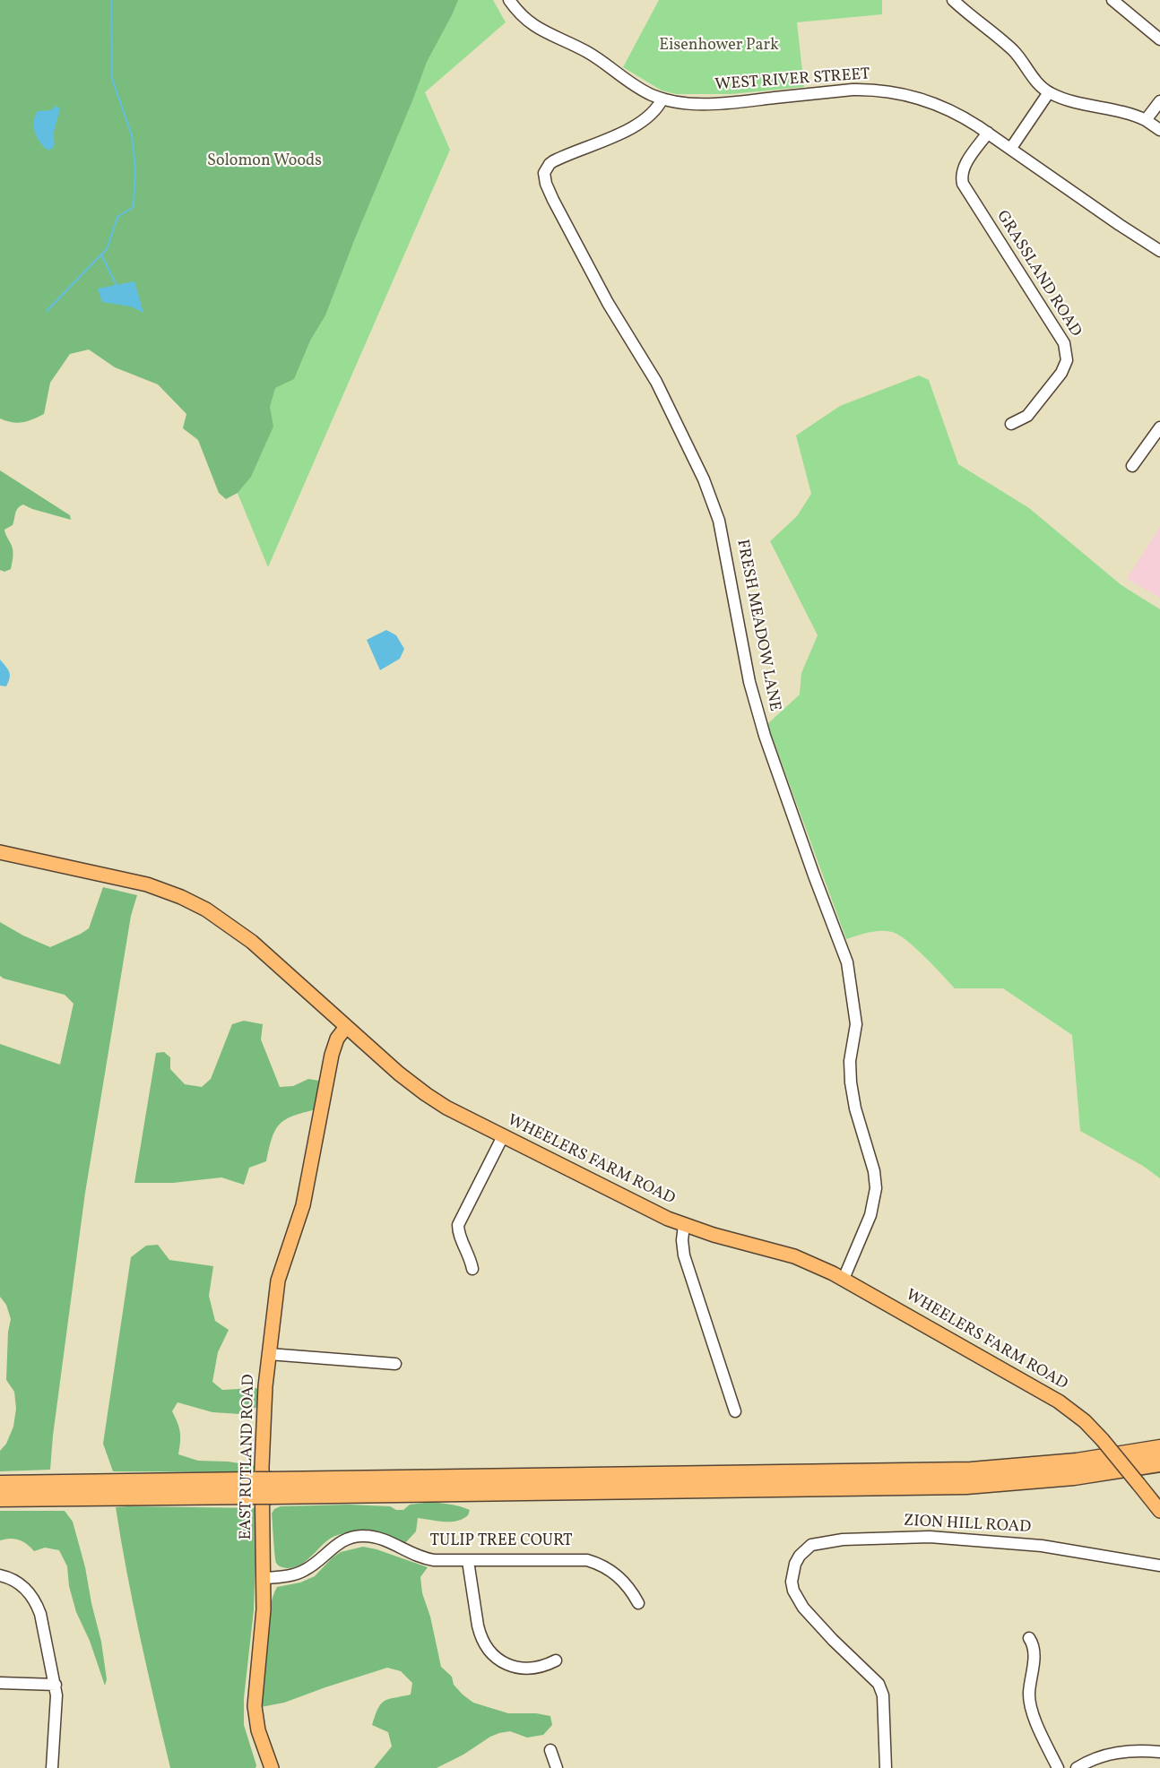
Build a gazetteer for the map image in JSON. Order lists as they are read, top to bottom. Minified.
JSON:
{"streets":{"main road":["WHEELERS FARM ROAD","EAST RUTLAND ROAD"],"street":["WEST RIVER STREET","GRASSLAND ROAD","FRESH MEADOW LANE","ZION HILL ROAD","TULIP TREE COURT"]},"crossings":[["WEST RIVER STREET","GRASSLAND ROAD"],["WEST RIVER STREET","FRESH MEADOW LANE"],["FRESH MEADOW LANE","WHEELERS FARM ROAD"],["WHEELERS FARM ROAD","EAST RUTLAND ROAD"],["EAST RUTLAND ROAD","TULIP TREE COURT"]],"parks":["Eisenhower Park","Solomon Woods"]}
